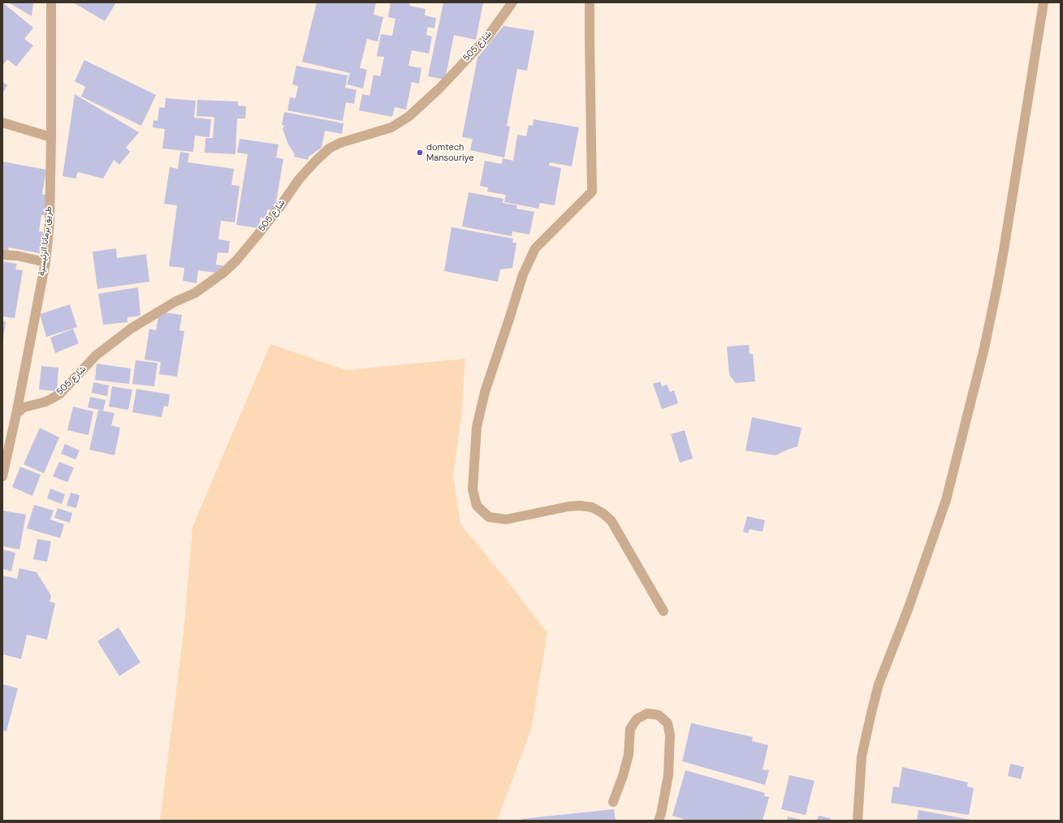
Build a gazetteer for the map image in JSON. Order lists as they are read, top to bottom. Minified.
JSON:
{"streets":{"street":["شارع 505","طريق برمانا الرئيسية"]},"crossings":[["شارع 505","طريق برمانا الرئيسية"]],"places":["domtech Mansouriye"]}
